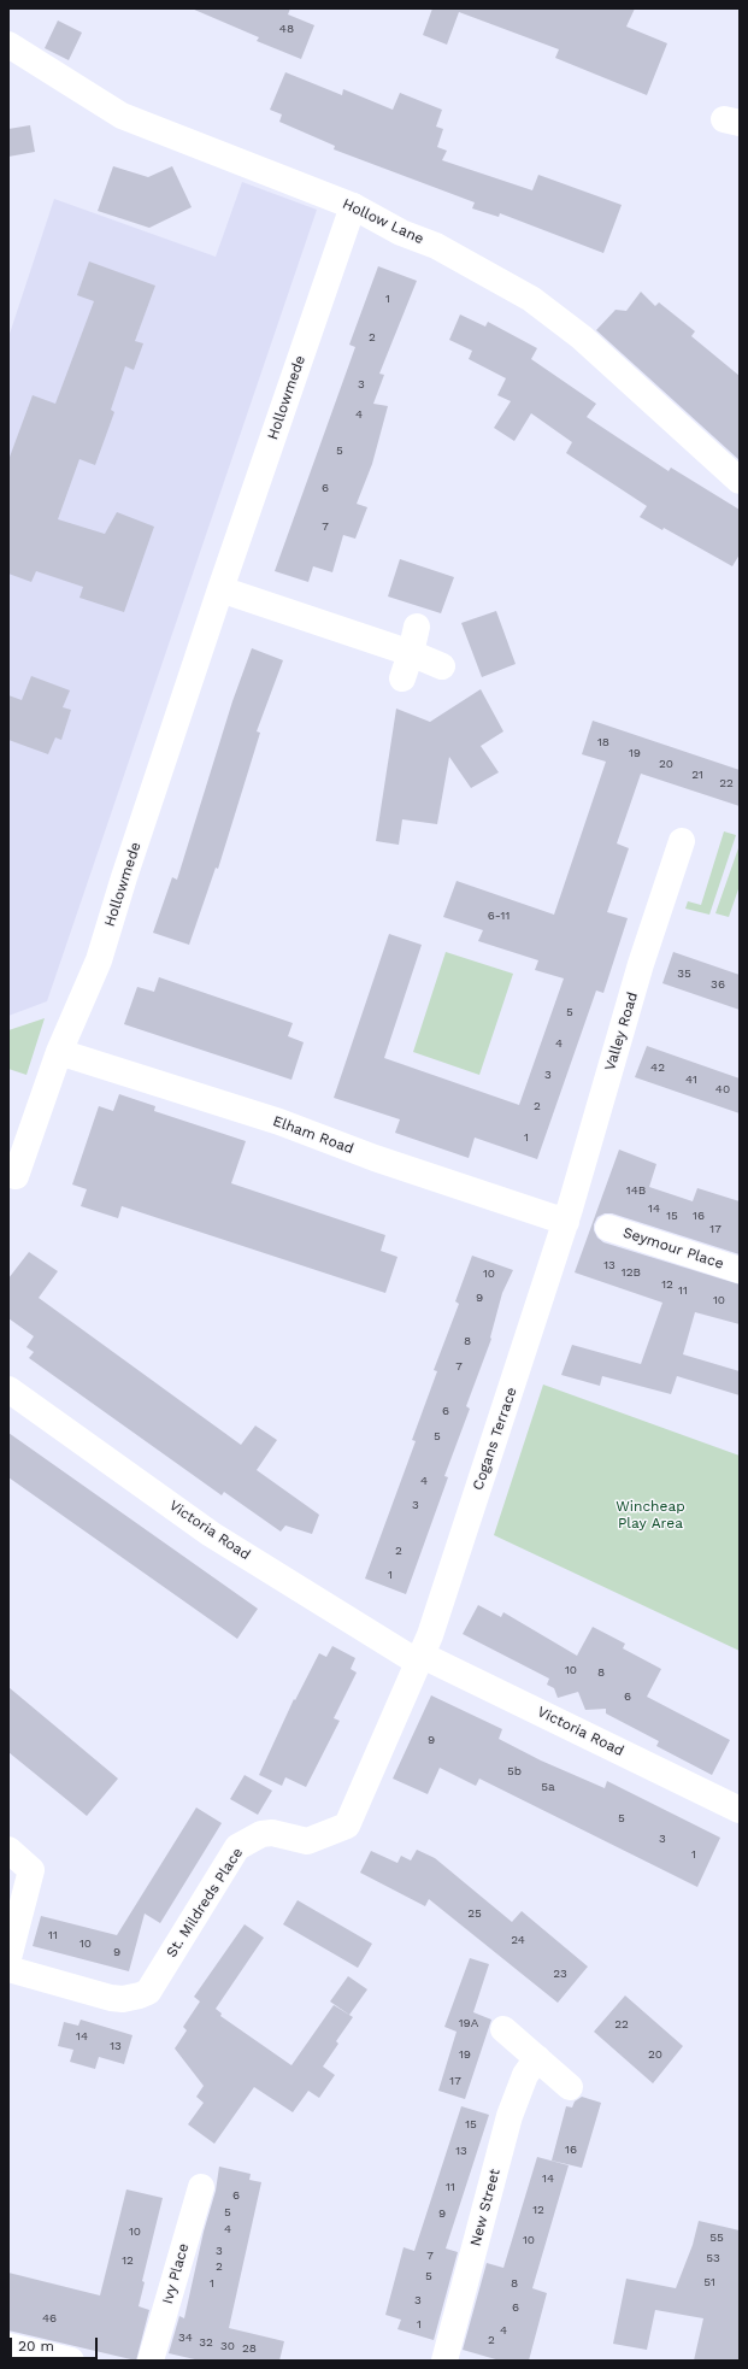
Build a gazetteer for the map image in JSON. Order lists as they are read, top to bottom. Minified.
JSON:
{"streets":{"street":["Hollow Lane","Hollowmede","Valley Road","Elham Road","Seymour Place","Cogans Terrace","Victoria Road","St. Mildreds Place","New Street","Ivy Place"]},"crossings":[["Hollow Lane","Hollowmede"],["Hollowmede","Elham Road"],["Valley Road","Elham Road"],["Valley Road","Cogans Terrace"],["Elham Road","Cogans Terrace"],["Cogans Terrace","Victoria Road"],["Cogans Terrace","St. Mildreds Place"],["Victoria Road","St. Mildreds Place"]],"parks":["Wincheap Play Area"],"house_numbers":["48","1","2","3","4","5","6","7","18","19","20","21","22","6-11","35","36","5","4","42","3","41","40","2","1","14B","14","15","16","17","13","12B","10","12","11","9","10","8","7","6","5","4","3","2","1","10","8","6","9","5b","5a","5","3","1","25","11","24","10","9","23","19A","22","14","13","19","20","17","15","16","13","14","11","6","12","5","9","4","10","55","10","3","7","53","12","2","5","51","1","8","3","6","46","1","4","34","2","32","30","28"],"scale_bar":"20 m"}
